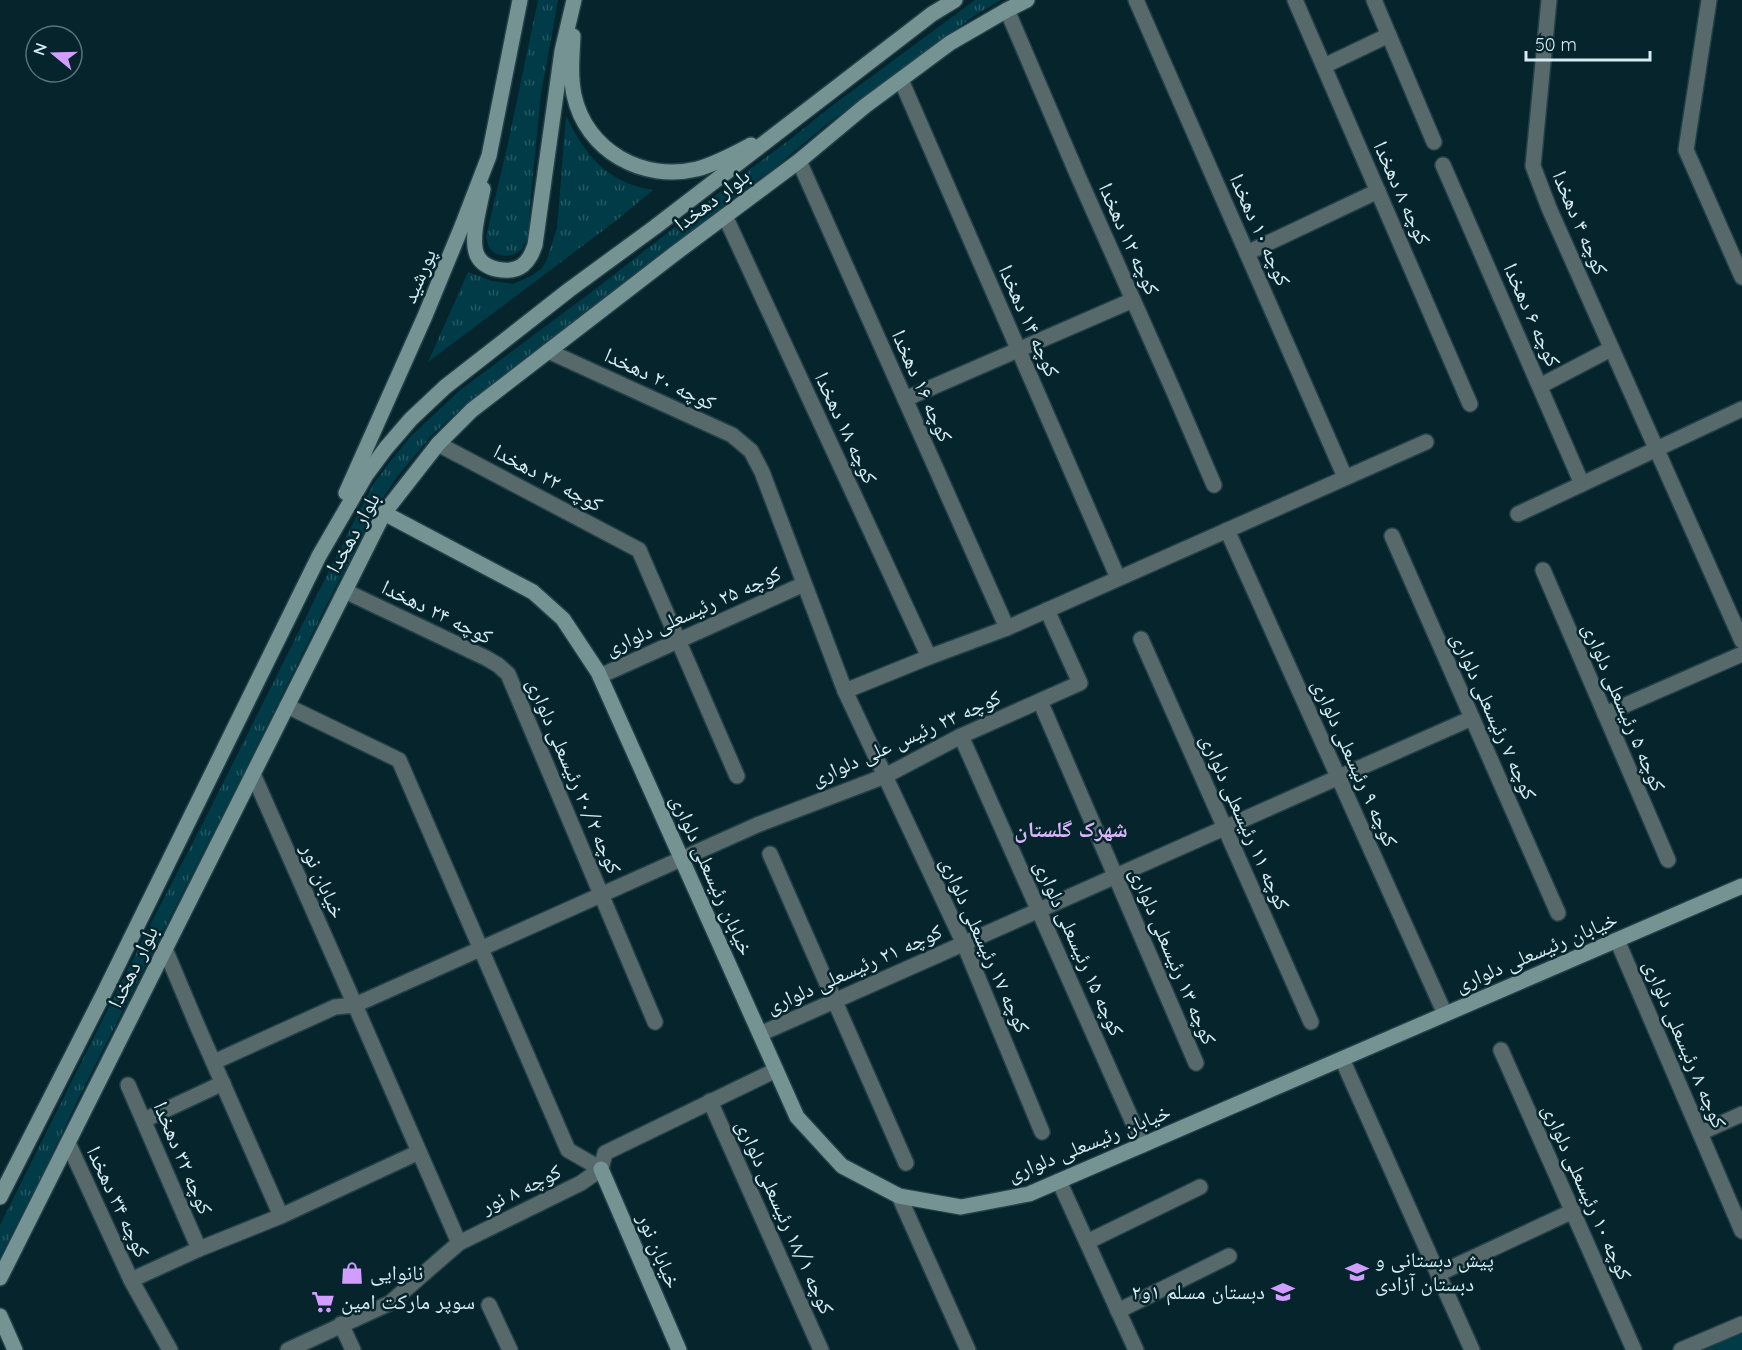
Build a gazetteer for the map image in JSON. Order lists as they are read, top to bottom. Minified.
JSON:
{"streets":{"main road":["بلوار دهخدا","پورشید","خیابان رئیسعلی دلواری","خیابان نور"],"street":["کوچه ۸ دهخدا","کوچه ۴ دهخدا","کوچه ۱۰ دهخدا","کوچه ۱۲ دهخدا","کوچه ۶ دهخدا","کوچه ۱۴ دهخدا","کوچه ۲۰ دهخدا","کوچه ۱۶ دهخدا","کوچه ۱۸ دهخدا","کوچه ۲۲ دهخدا","کوچه ۲۵ رئیسعلی دلواری","کوچه ۲۴ دهخدا","کوچه ۵ رئیسعلی دلواری","کوچه ۷ رئیسعلی دلواری","کوچه ۲۳ رئیس علی دلواری","کوچه ۹ رئیسعلی دلواری","کوچه ۲۰/۲ رئیسعلی دلواری","کوچه ۱۱ رئیسعلی دلواری","کوچه ۱۷ رئیسعلی دلواری","کوچه ۱۵ رئیسعلی دلواری","کوچه ۱۳ رئیسعلی دلواری","کوچه ۲۱ رئیسعلی دلواری","کوچه ۸ رئیسعلی دلواری","کوچه ۳۲ دهخدا","کوچه ۸ نور","کوچه ۱۰ رئیسعلی دلواری","کوچه ۳۴ دهخدا","کوچه ۱۸/۱ رئیسعلی دلواری"]},"crossings":[["بلوار دهخدا","کوچه ۱۲ دهخدا"],["بلوار دهخدا","پورشید"],["بلوار دهخدا","کوچه ۱۴ دهخدا"],["بلوار دهخدا","کوچه ۲۰ دهخدا"],["بلوار دهخدا","کوچه ۱۶ دهخدا"],["بلوار دهخدا","کوچه ۱۸ دهخدا"],["بلوار دهخدا","کوچه ۲۲ دهخدا"],["بلوار دهخدا","کوچه ۲۴ دهخدا"],["بلوار دهخدا","خیابان رئیسعلی دلواری"],["بلوار دهخدا","خیابان نور"],["بلوار دهخدا","کوچه ۳۴ دهخدا"],["کوچه ۲۰ دهخدا","کوچه ۱۷ رئیسعلی دلواری"],["کوچه ۲۲ دهخدا","کوچه ۲۵ رئیسعلی دلواری"],["کوچه ۲۵ رئیسعلی دلواری","خیابان رئیسعلی دلواری"],["کوچه ۲۵ رئیسعلی دلواری","کوچه ۱۷ رئیسعلی دلواری"],["کوچه ۲۴ دهخدا","کوچه ۲۰/۲ رئیسعلی دلواری"],["کوچه ۷ رئیسعلی دلواری","کوچه ۲۱ رئیسعلی دلواری"],["کوچه ۲۳ رئیس علی دلواری","کوچه ۲۰/۲ رئیسعلی دلواری"],["کوچه ۲۳ رئیس علی دلواری","خیابان رئیسعلی دلواری"],["کوچه ۲۳ رئیس علی دلواری","خیابان نور"],["کوچه ۲۳ رئیس علی دلواری","کوچه ۱۷ رئیسعلی دلواری"],["کوچه ۲۳ رئیس علی دلواری","کوچه ۱۵ رئیسعلی دلواری"],["کوچه ۲۳ رئیس علی دلواری","کوچه ۱۳ رئیسعلی دلواری"],["کوچه ۹ رئیسعلی دلواری","خیابان رئیسعلی دلواری"],["کوچه ۹ رئیسعلی دلواری","کوچه ۲۱ رئیسعلی دلواری"],["کوچه ۱۱ رئیسعلی دلواری","کوچه ۲۱ رئیسعلی دلواری"],["خیابان رئیسعلی دلواری","کوچه ۱۵ رئیسعلی دلواری"],["خیابان رئیسعلی دلواری","کوچه ۲۱ رئیسعلی دلواری"],["خیابان رئیسعلی دلواری","کوچه ۸ رئیسعلی دلواری"],["خیابان نور","کوچه ۸ نور"],["کوچه ۱۷ رئیسعلی دلواری","کوچه ۲۱ رئیسعلی دلواری"],["کوچه ۱۵ رئیسعلی دلواری","کوچه ۲۱ رئیسعلی دلواری"],["کوچه ۱۳ رئیسعلی دلواری","کوچه ۲۱ رئیسعلی دلواری"]],"districts":["شهرک گلستان"],"places":{"school or university":["پیش دبستانی و دبستان آزادی","دبستان مسلم ۱و۲"],"shop":["نانوایی"],"supermarket":["سوپر مارکت امین"]},"scale_bar":"50 m","north":"left"}
